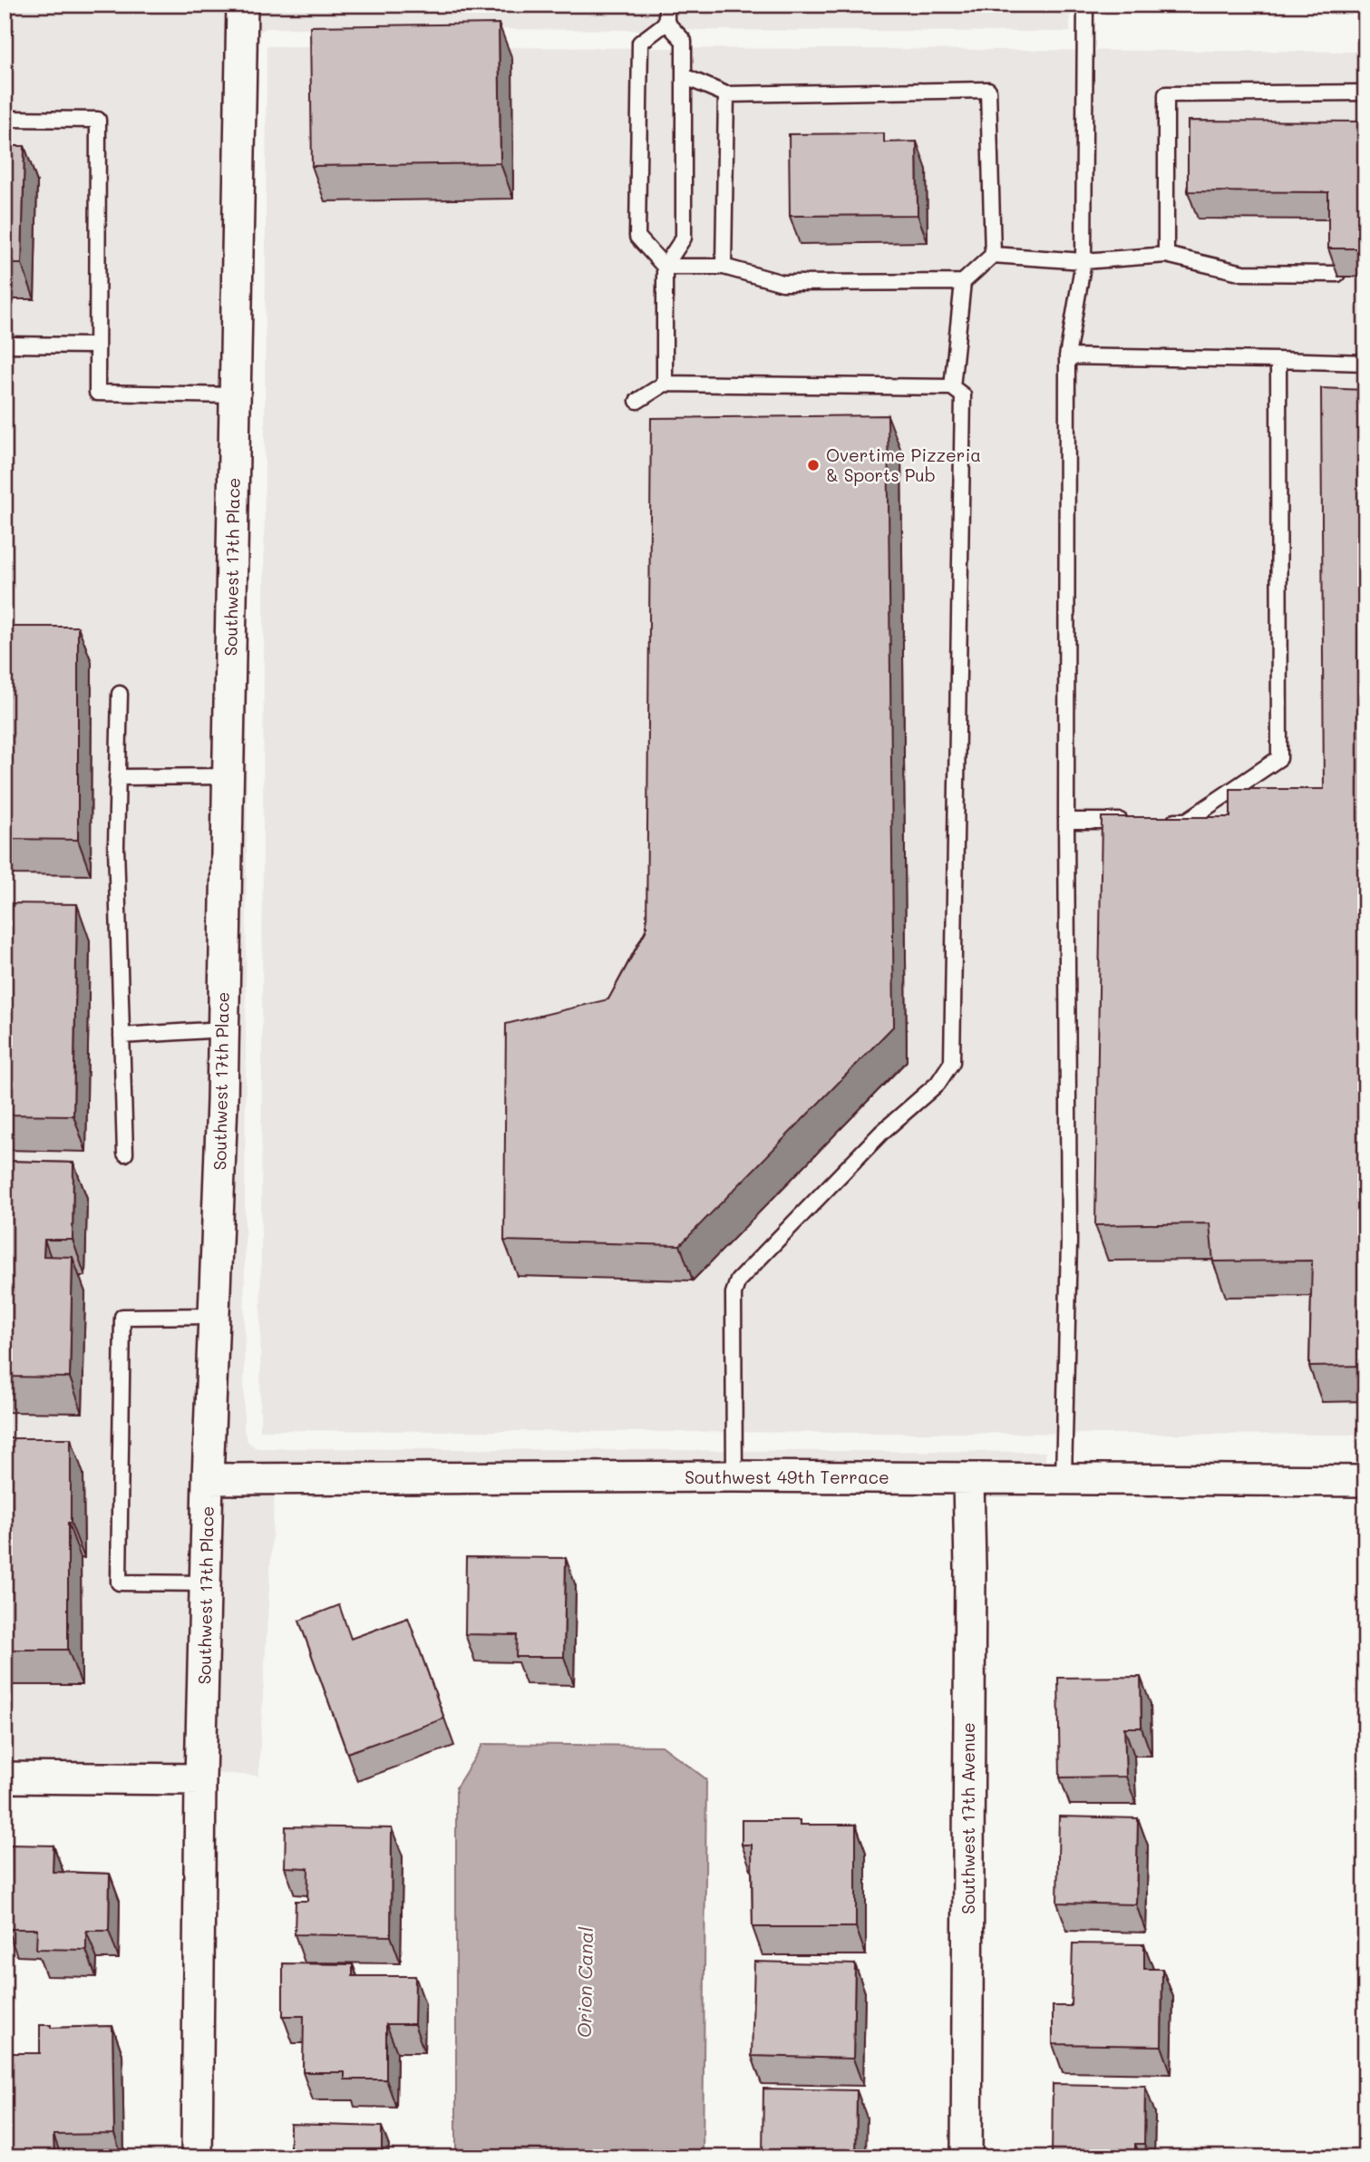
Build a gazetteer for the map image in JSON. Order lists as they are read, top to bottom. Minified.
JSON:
{"streets":{"street":["Southwest 17th Place","Southwest 49th Terrace","Southwest 17th Avenue"]},"crossings":[["Southwest 17th Place","Southwest 49th Terrace"],["Southwest 49th Terrace","Southwest 17th Avenue"]],"water":["Orion Canal"],"places":["Overtime Pizzeria & Sports Pub"]}
